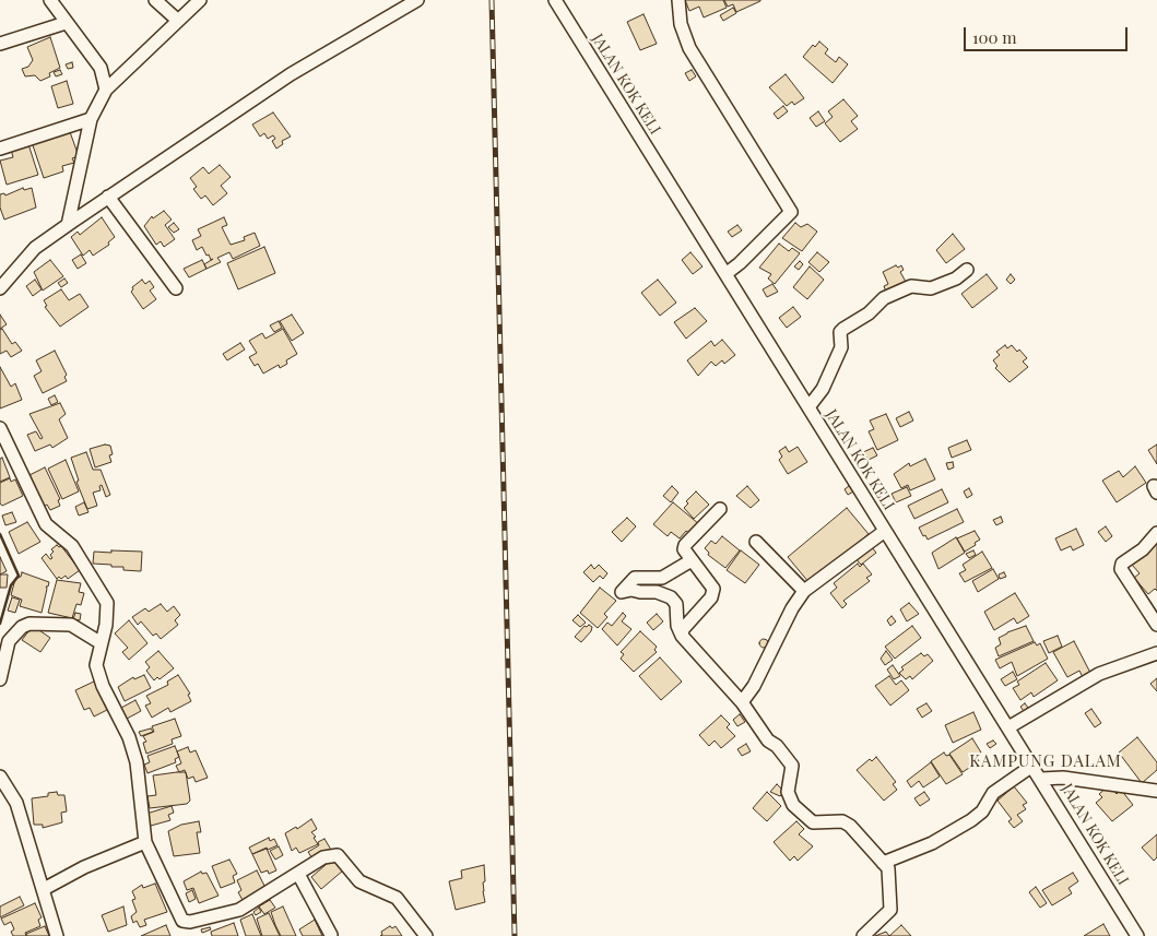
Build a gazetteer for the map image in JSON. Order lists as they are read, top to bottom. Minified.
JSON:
{"streets":{"street":["JALAN KOK KELI"]},"districts":["KAMPUNG DALAM"],"scale_bar":"100 m"}
